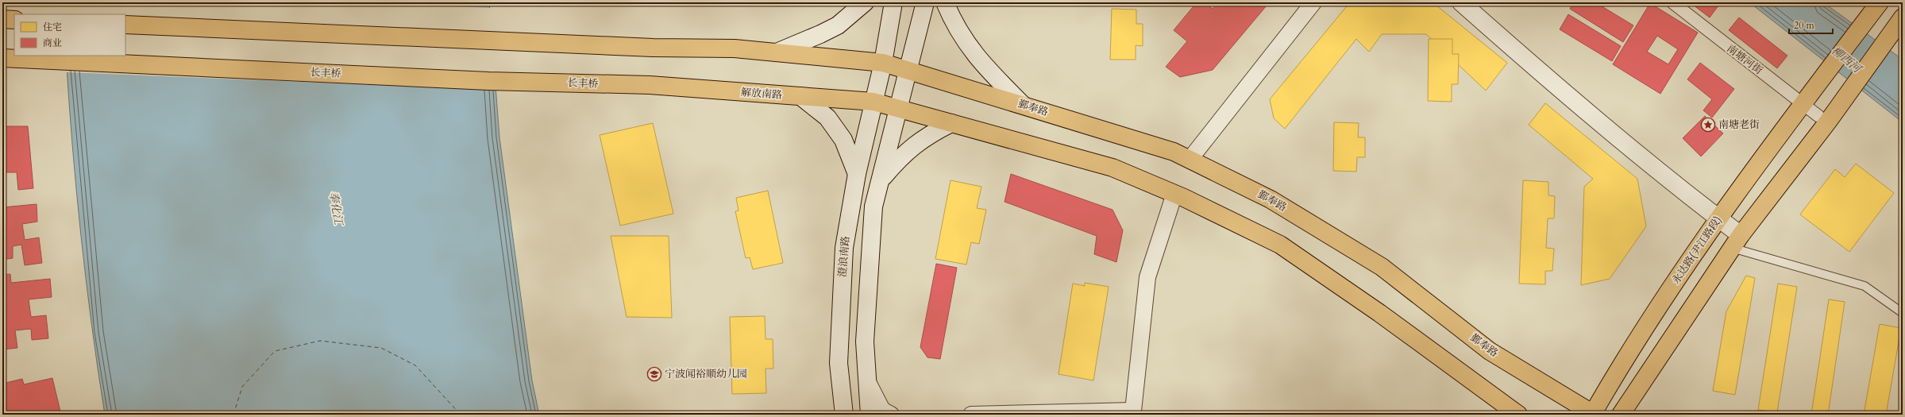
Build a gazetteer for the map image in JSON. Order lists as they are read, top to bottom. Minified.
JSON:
{"streets":{"main road":["长丰桥","解放南路","鄞奉路","永达路(尹江路段)","澄浪南路"],"street":["南塘河街"]},"crossings":[["南塘河街","永达路(尹江路段)"],["长丰桥","解放南路"],["解放南路","澄浪南路"],["鄞奉路","永达路(尹江路段)"]],"water":["柳西河","奉化江"],"places":{"place":["南塘老街"],"school or university":["宁波闻裕顺幼儿园"]},"legend":["住宅","商业"],"scale_bar":"20 m"}
